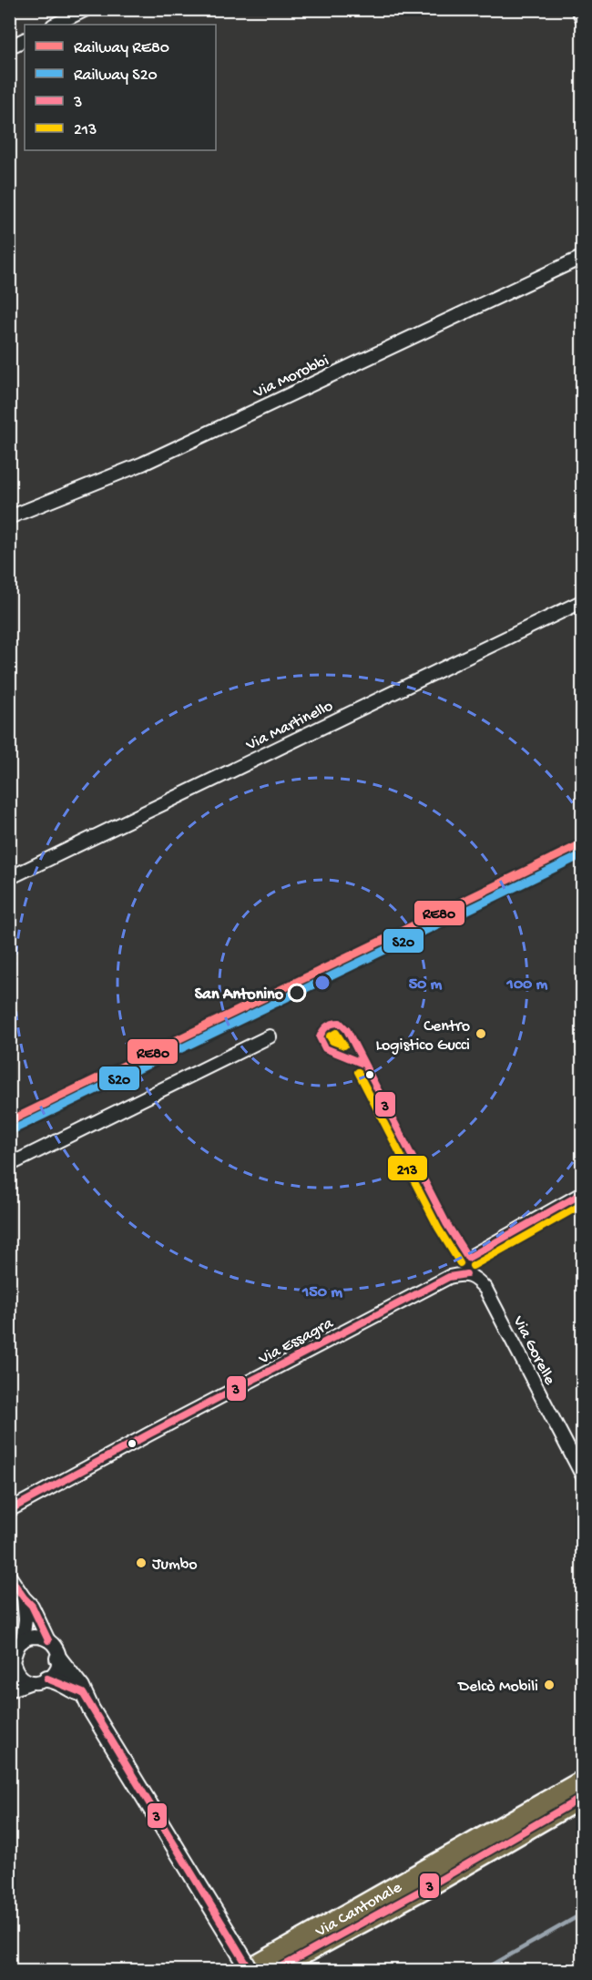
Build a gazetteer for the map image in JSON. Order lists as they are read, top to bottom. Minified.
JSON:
{"streets":{"main road":["Via Cantonale"],"street":["Via Morobbi","Via Martinello","Via Essagra","Via Gorelle"]},"crossings":[["Via Essagra","Via Gorelle"]],"places":["San Antonino","Centro Logistico Gucci","Jumbo","Delcò Mobili"],"lines":["rail line RE80","rail line S20","transit line 3","transit line 213"],"legend":["Railway RE80","Railway S20","3","213"],"rings":["50 m","100 m","150 m"]}
